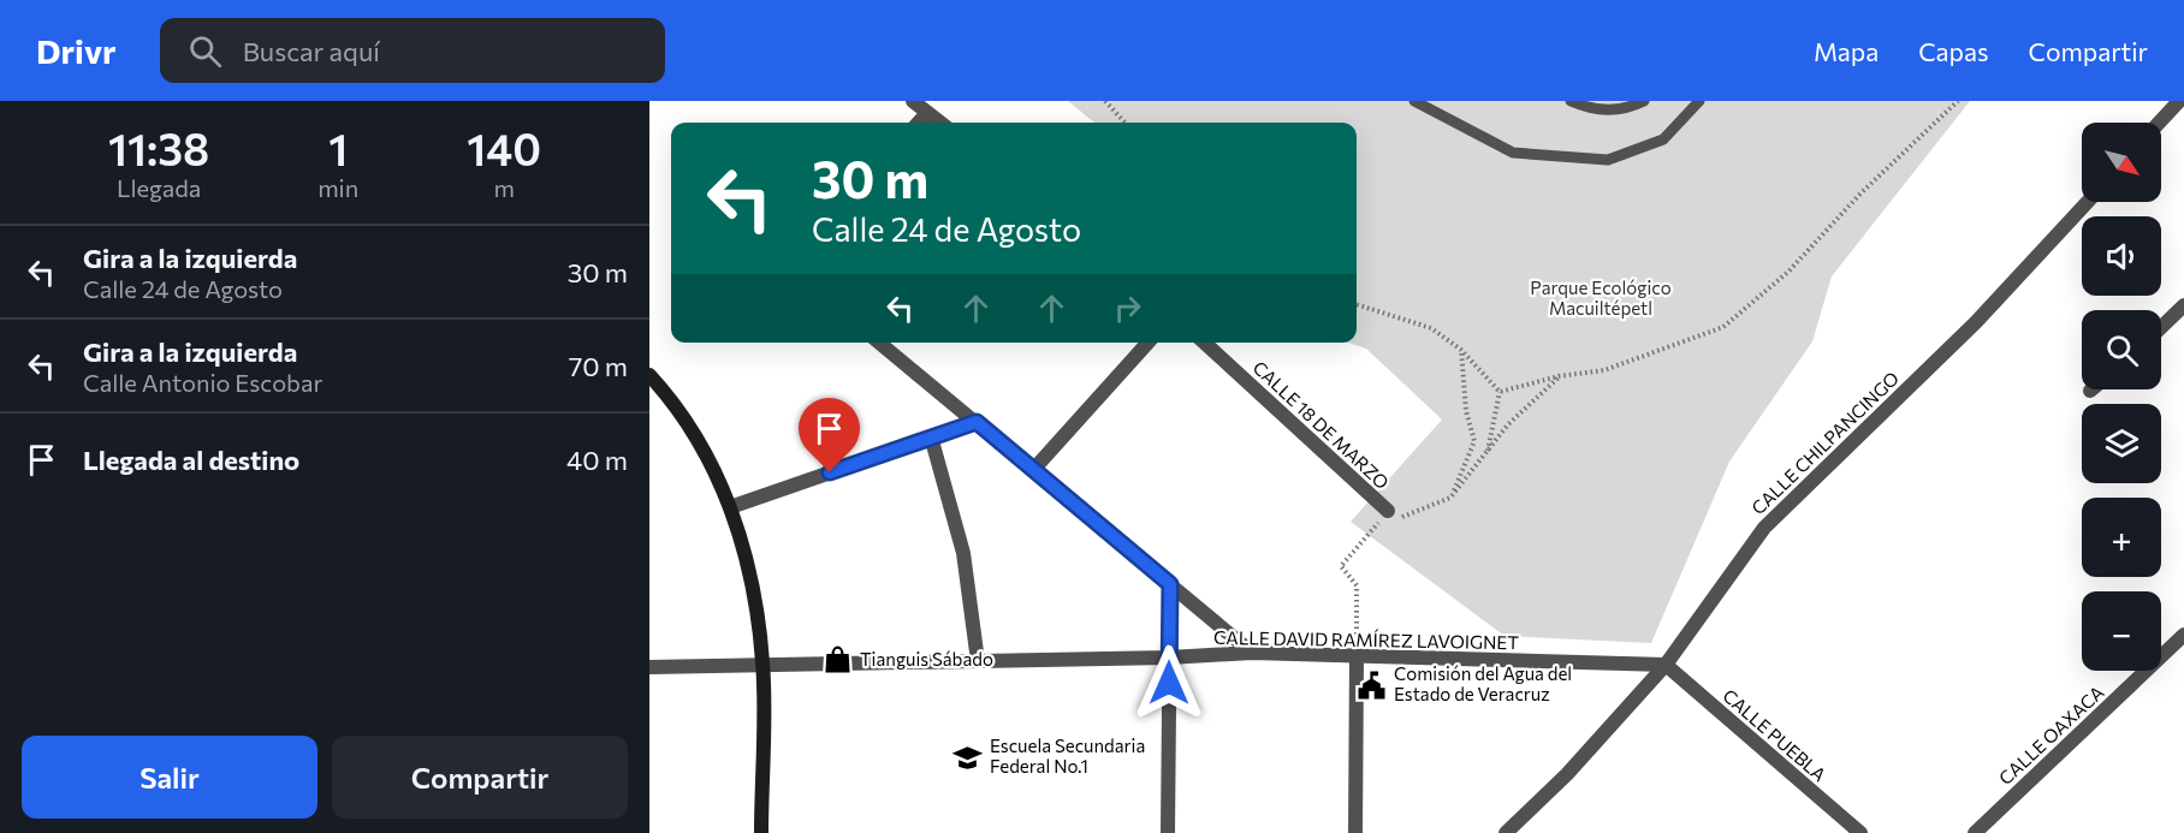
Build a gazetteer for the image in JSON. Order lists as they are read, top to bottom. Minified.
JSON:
{"streets":{"street":["CALLE 18 DE MARZO","CALLE CHILPANCINGO","CALLE DAVID RAMÍREZ LAVOIGNET","CALLE PUEBLA","CALLE OAXACA"]},"crossings":[["CALLE CHILPANCINGO","CALLE DAVID RAMÍREZ LAVOIGNET"],["CALLE CHILPANCINGO","CALLE PUEBLA"],["CALLE DAVID RAMÍREZ LAVOIGNET","CALLE PUEBLA"]],"parks":["Parque Ecológico Macuiltépetl"],"places":{"shop":["Tianguis Sábado"],"public building":["Comisión del Agua del Estado de Veracruz"],"school or university":["Escuela Secundaria Federal No.1"]},"north":"bottom right","page":{"header":"Drivr","search":"Buscar aquí","nav":["Mapa","Capas","Compartir"],"eta":["11:38","Llegada","1","min","140","m"],"map_buttons":["+","−"],"turn":["30 m","Calle 24 de Agosto"],"list":[{"name":"Gira a la izquierda","note":"Calle 24 de Agosto","value":"30 m"},{"name":"Gira a la izquierda","note":"Calle Antonio Escobar","value":"70 m"},{"name":"Llegada al destino","value":"40 m"}],"buttons":["Salir","Compartir"]}}
